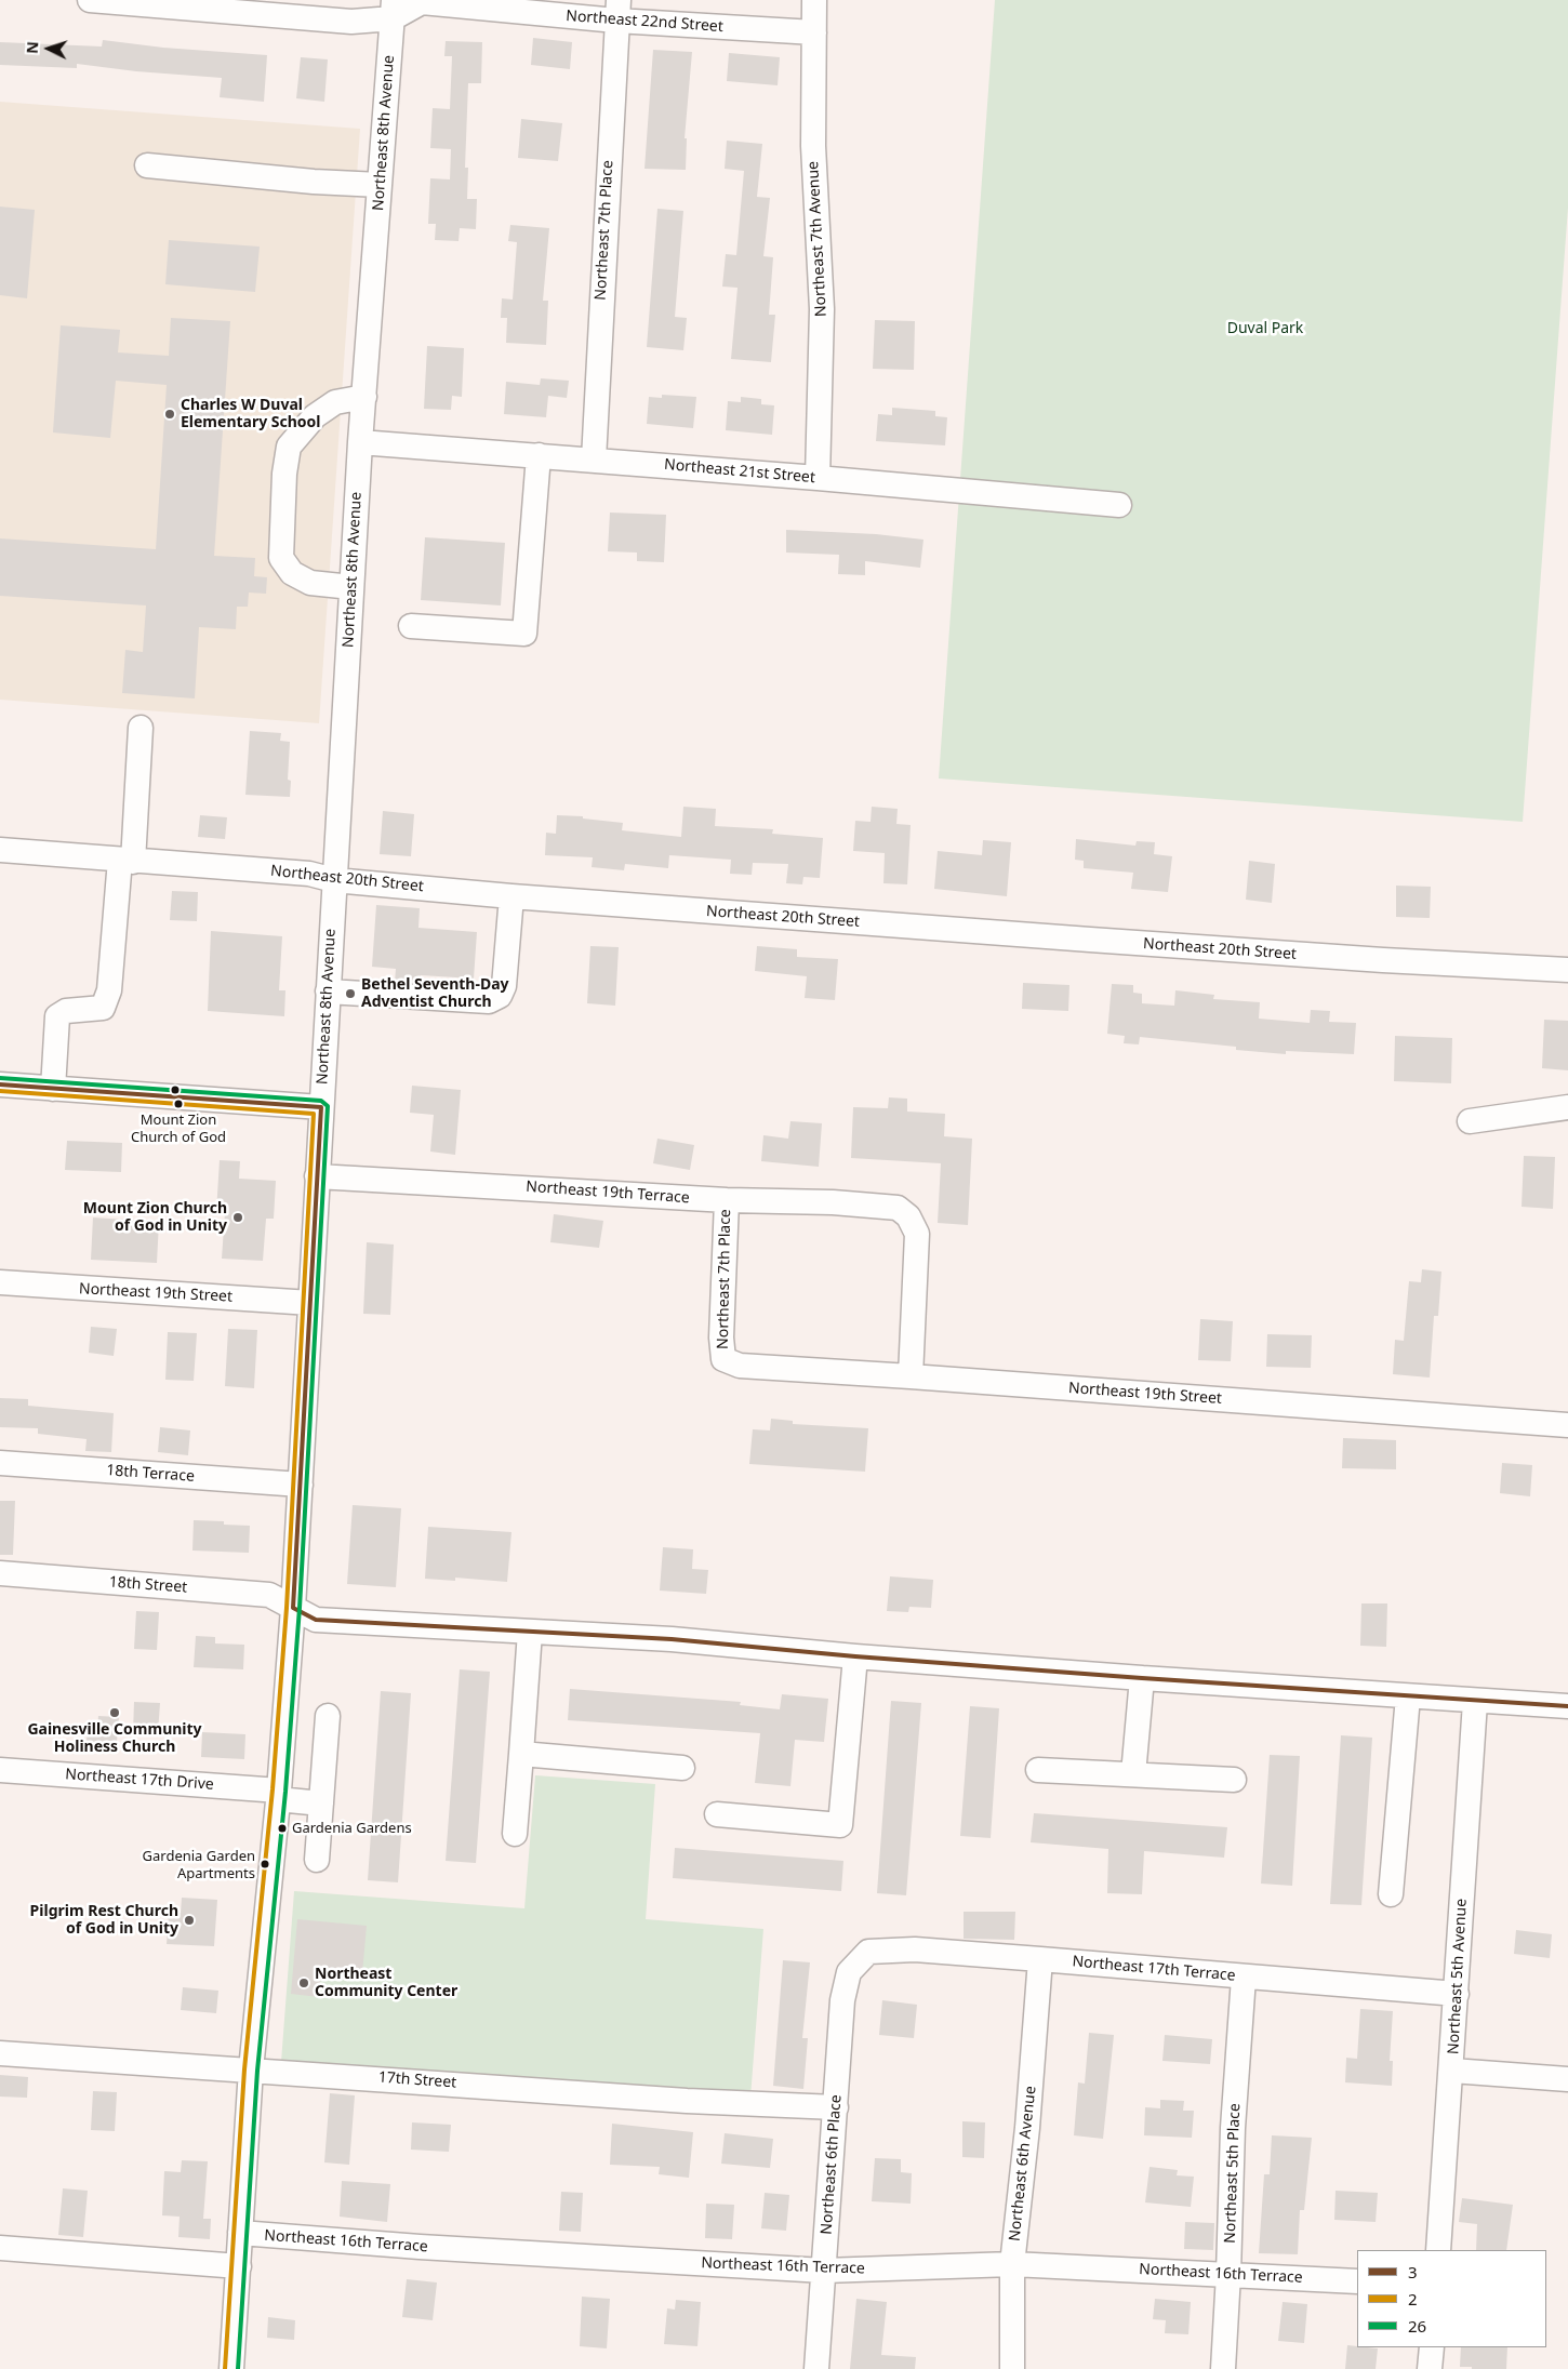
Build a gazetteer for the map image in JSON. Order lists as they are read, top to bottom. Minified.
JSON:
{"streets":{"street":["Northeast 22nd Street","Northeast 8th Avenue","Northeast 7th Place","Northeast 7th Avenue","Northeast 21st Street","Northeast 20th Street","Northeast 19th Terrace","Northeast 19th Street","18th Terrace","18th Street","Northeast 17th Drive","Northeast 17th Terrace","Northeast 5th Avenue","17th Street","Northeast 6th Avenue","Northeast 6th Place","Northeast 5th Place","Northeast 16th Terrace"]},"crossings":[["Northeast 22nd Street","Northeast 8th Avenue"],["Northeast 22nd Street","Northeast 7th Place"],["Northeast 22nd Street","Northeast 7th Avenue"],["Northeast 8th Avenue","Northeast 21st Street"],["Northeast 8th Avenue","Northeast 20th Street"],["Northeast 8th Avenue","Northeast 19th Terrace"],["Northeast 8th Avenue","Northeast 19th Street"],["Northeast 8th Avenue","18th Terrace"],["Northeast 8th Avenue","18th Street"],["Northeast 8th Avenue","Northeast 17th Drive"],["Northeast 8th Avenue","17th Street"],["Northeast 8th Avenue","Northeast 16th Terrace"],["Northeast 7th Place","Northeast 21st Street"],["Northeast 7th Place","Northeast 19th Terrace"],["Northeast 7th Place","Northeast 19th Street"],["Northeast 7th Avenue","Northeast 21st Street"],["Northeast 19th Terrace","Northeast 19th Street"],["18th Street","Northeast 5th Avenue"],["Northeast 17th Terrace","Northeast 5th Avenue"],["Northeast 17th Terrace","Northeast 6th Avenue"],["Northeast 17th Terrace","Northeast 6th Place"],["Northeast 17th Terrace","Northeast 5th Place"],["17th Street","Northeast 6th Place"],["Northeast 6th Avenue","Northeast 16th Terrace"],["Northeast 6th Place","Northeast 16th Terrace"],["Northeast 5th Place","Northeast 16th Terrace"]],"parks":["Duval Park"],"places":["Charles W Duval Elementary School","Bethel Seventh-Day Adventist Church","Mount Zion Church of God","Mount Zion Church of God in Unity","Gainesville Community Holiness Church","Gardenia Gardens","Gardenia Garden Apartments","Pilgrim Rest Church of God in Unity","Northeast Community Center"],"lines":["transit line 26","transit line 3","transit line 2"],"legend":["3","2","26"],"north":"left"}
